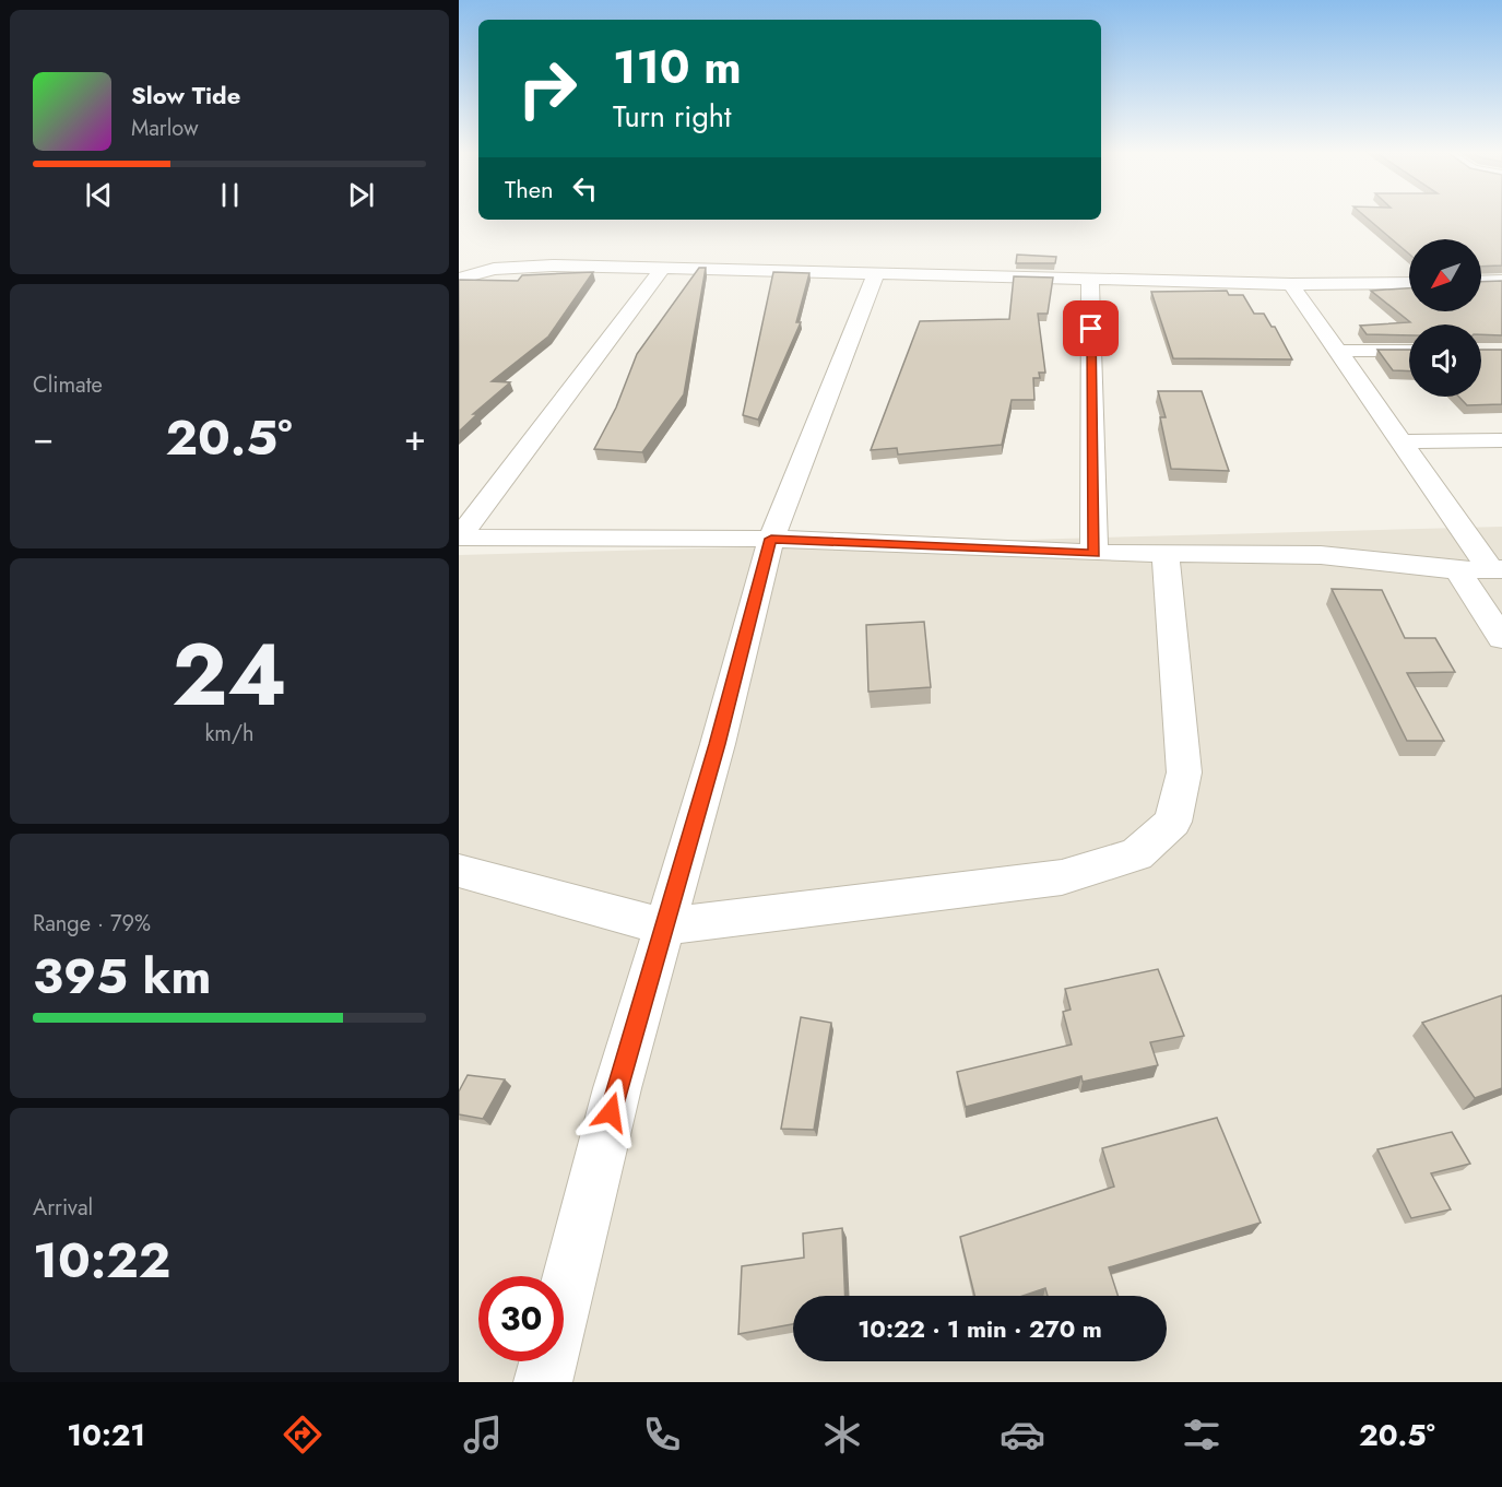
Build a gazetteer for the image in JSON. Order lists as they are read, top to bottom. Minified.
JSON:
{"north":"bottom left","page":{"turn":["110 m","Turn right"],"song":["Slow Tide","Marlow"],"then":"Then","tile":["Climate",["24","km/h"],["Range · 79%","395 km"],["Arrival","10:22"]],"heat":["−","20.5°","+"],"limit":"30","trip":"10:22 · 1 min · 270 m","tabs":["10:21","20.5°"]}}
